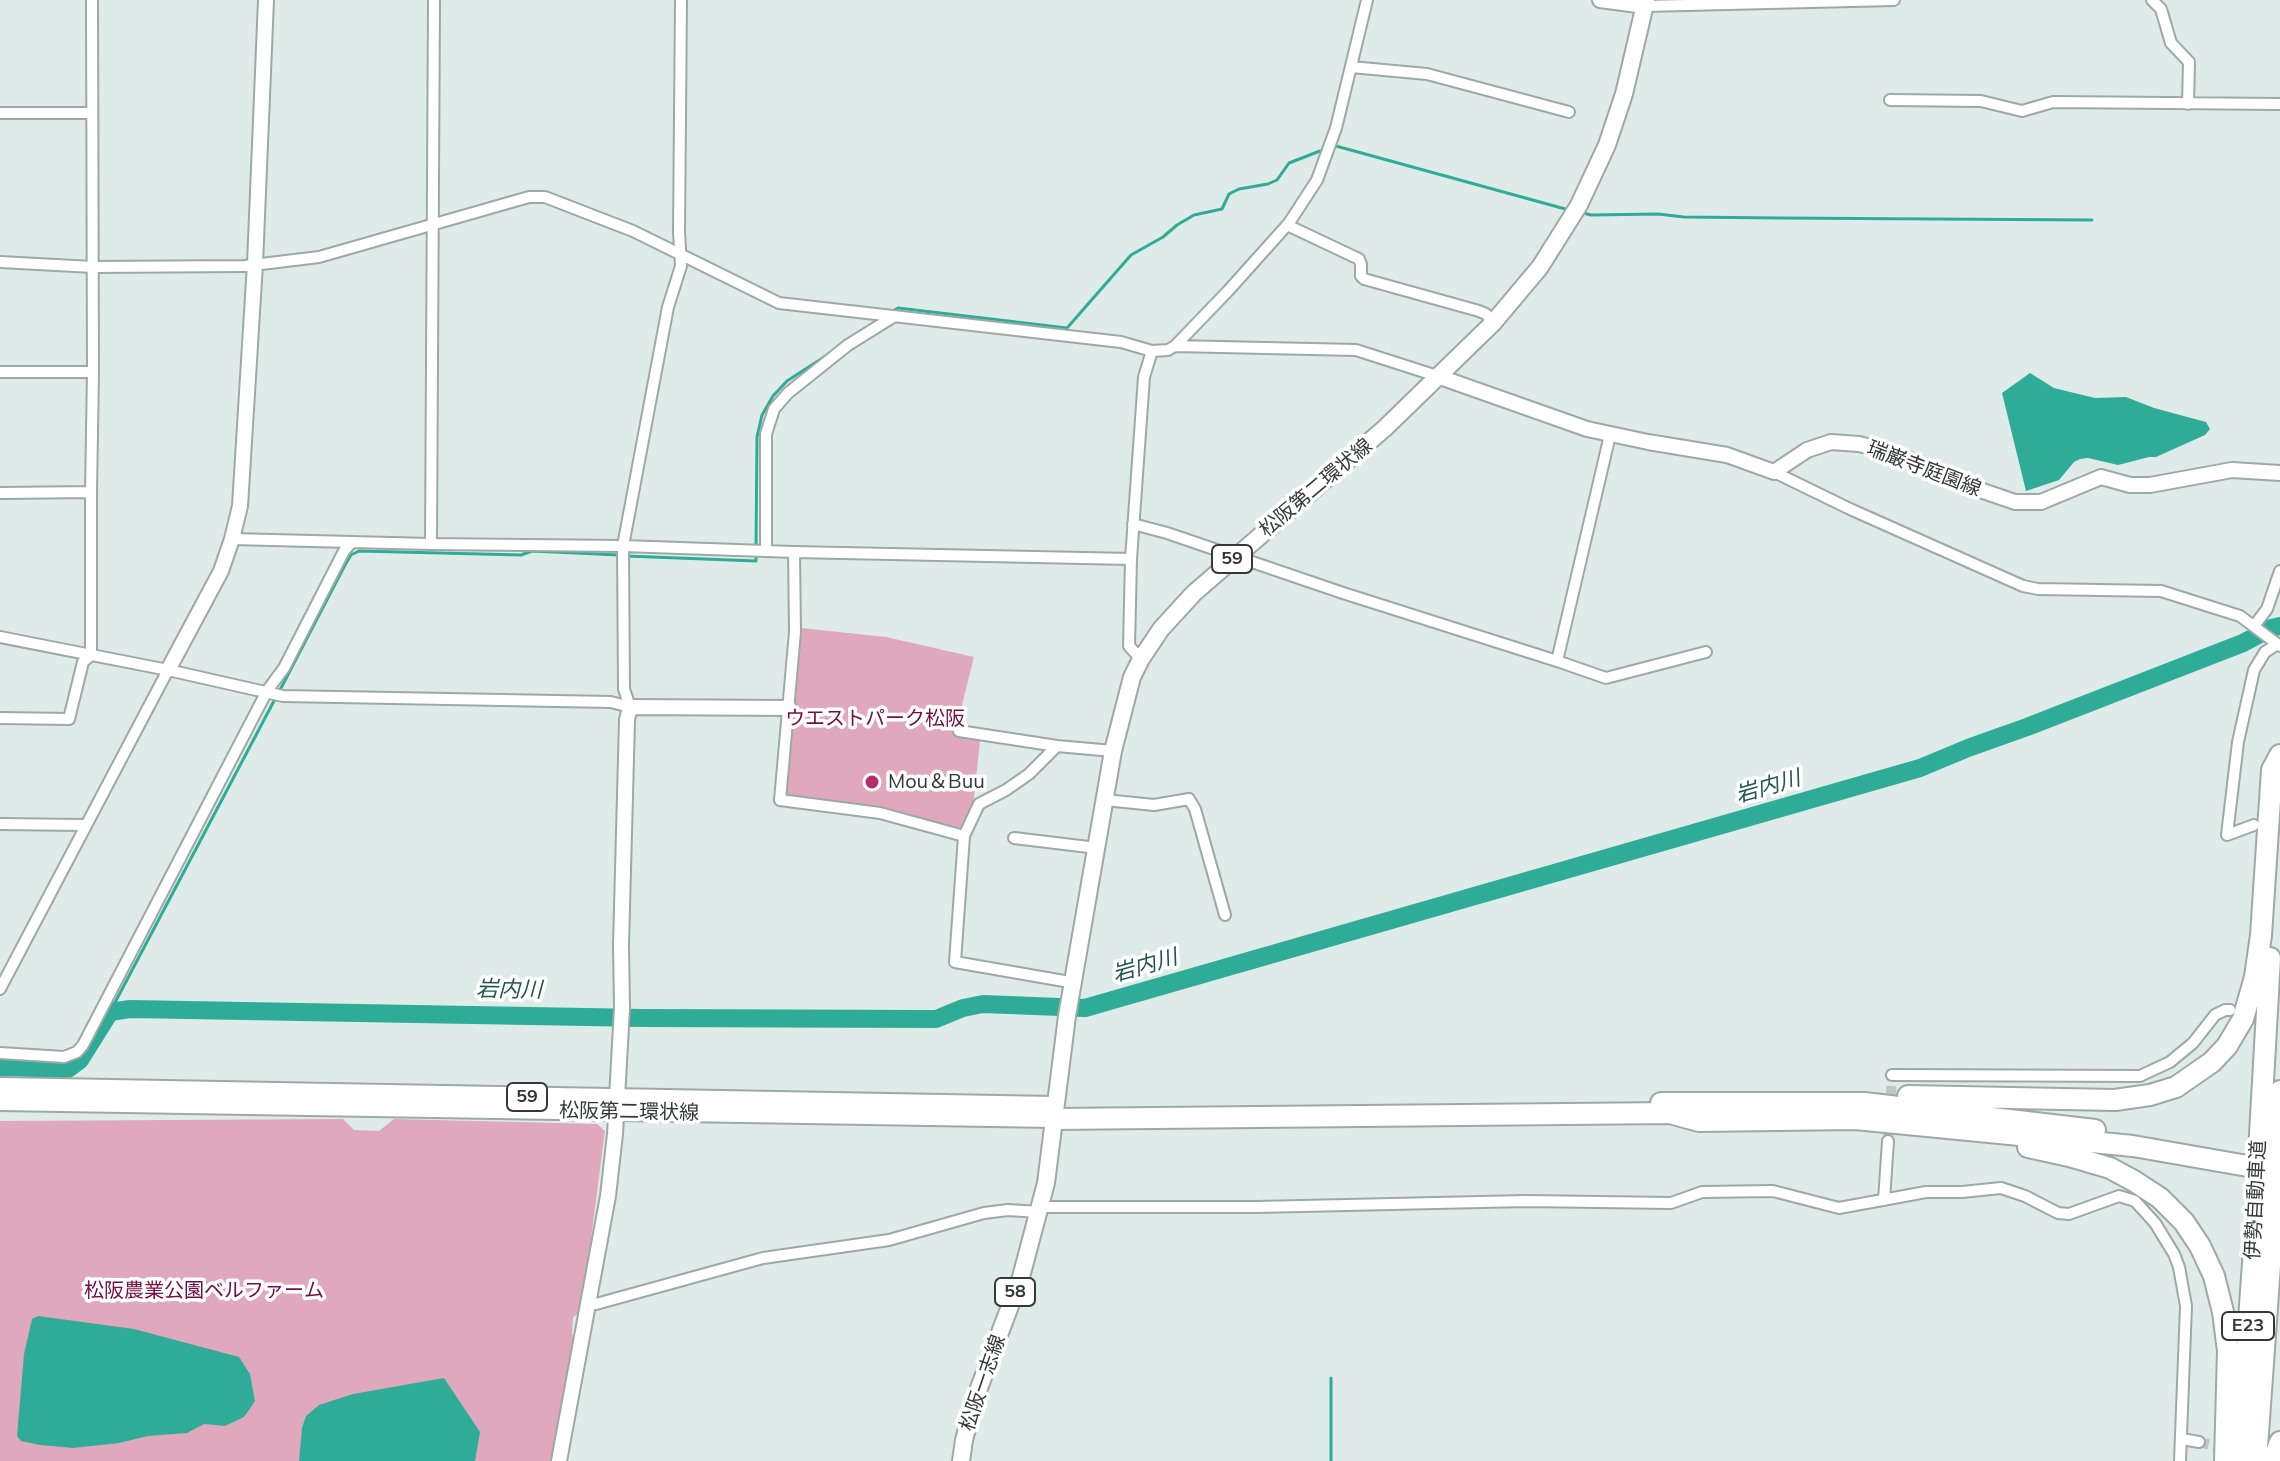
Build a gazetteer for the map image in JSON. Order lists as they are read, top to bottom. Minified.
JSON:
{"streets":{"highway":["伊勢自動車道","E23"],"main road":["松阪第二環状線","59","58","松阪一志線"],"street":["瑞巌寺庭園線"]},"crossings":[["松阪第二環状線","松阪一志線"]],"water":["岩内川"],"parks":["ウエストパーク松阪","松阪農業公園ベルファーム"],"places":["Mou＆Buu"]}
